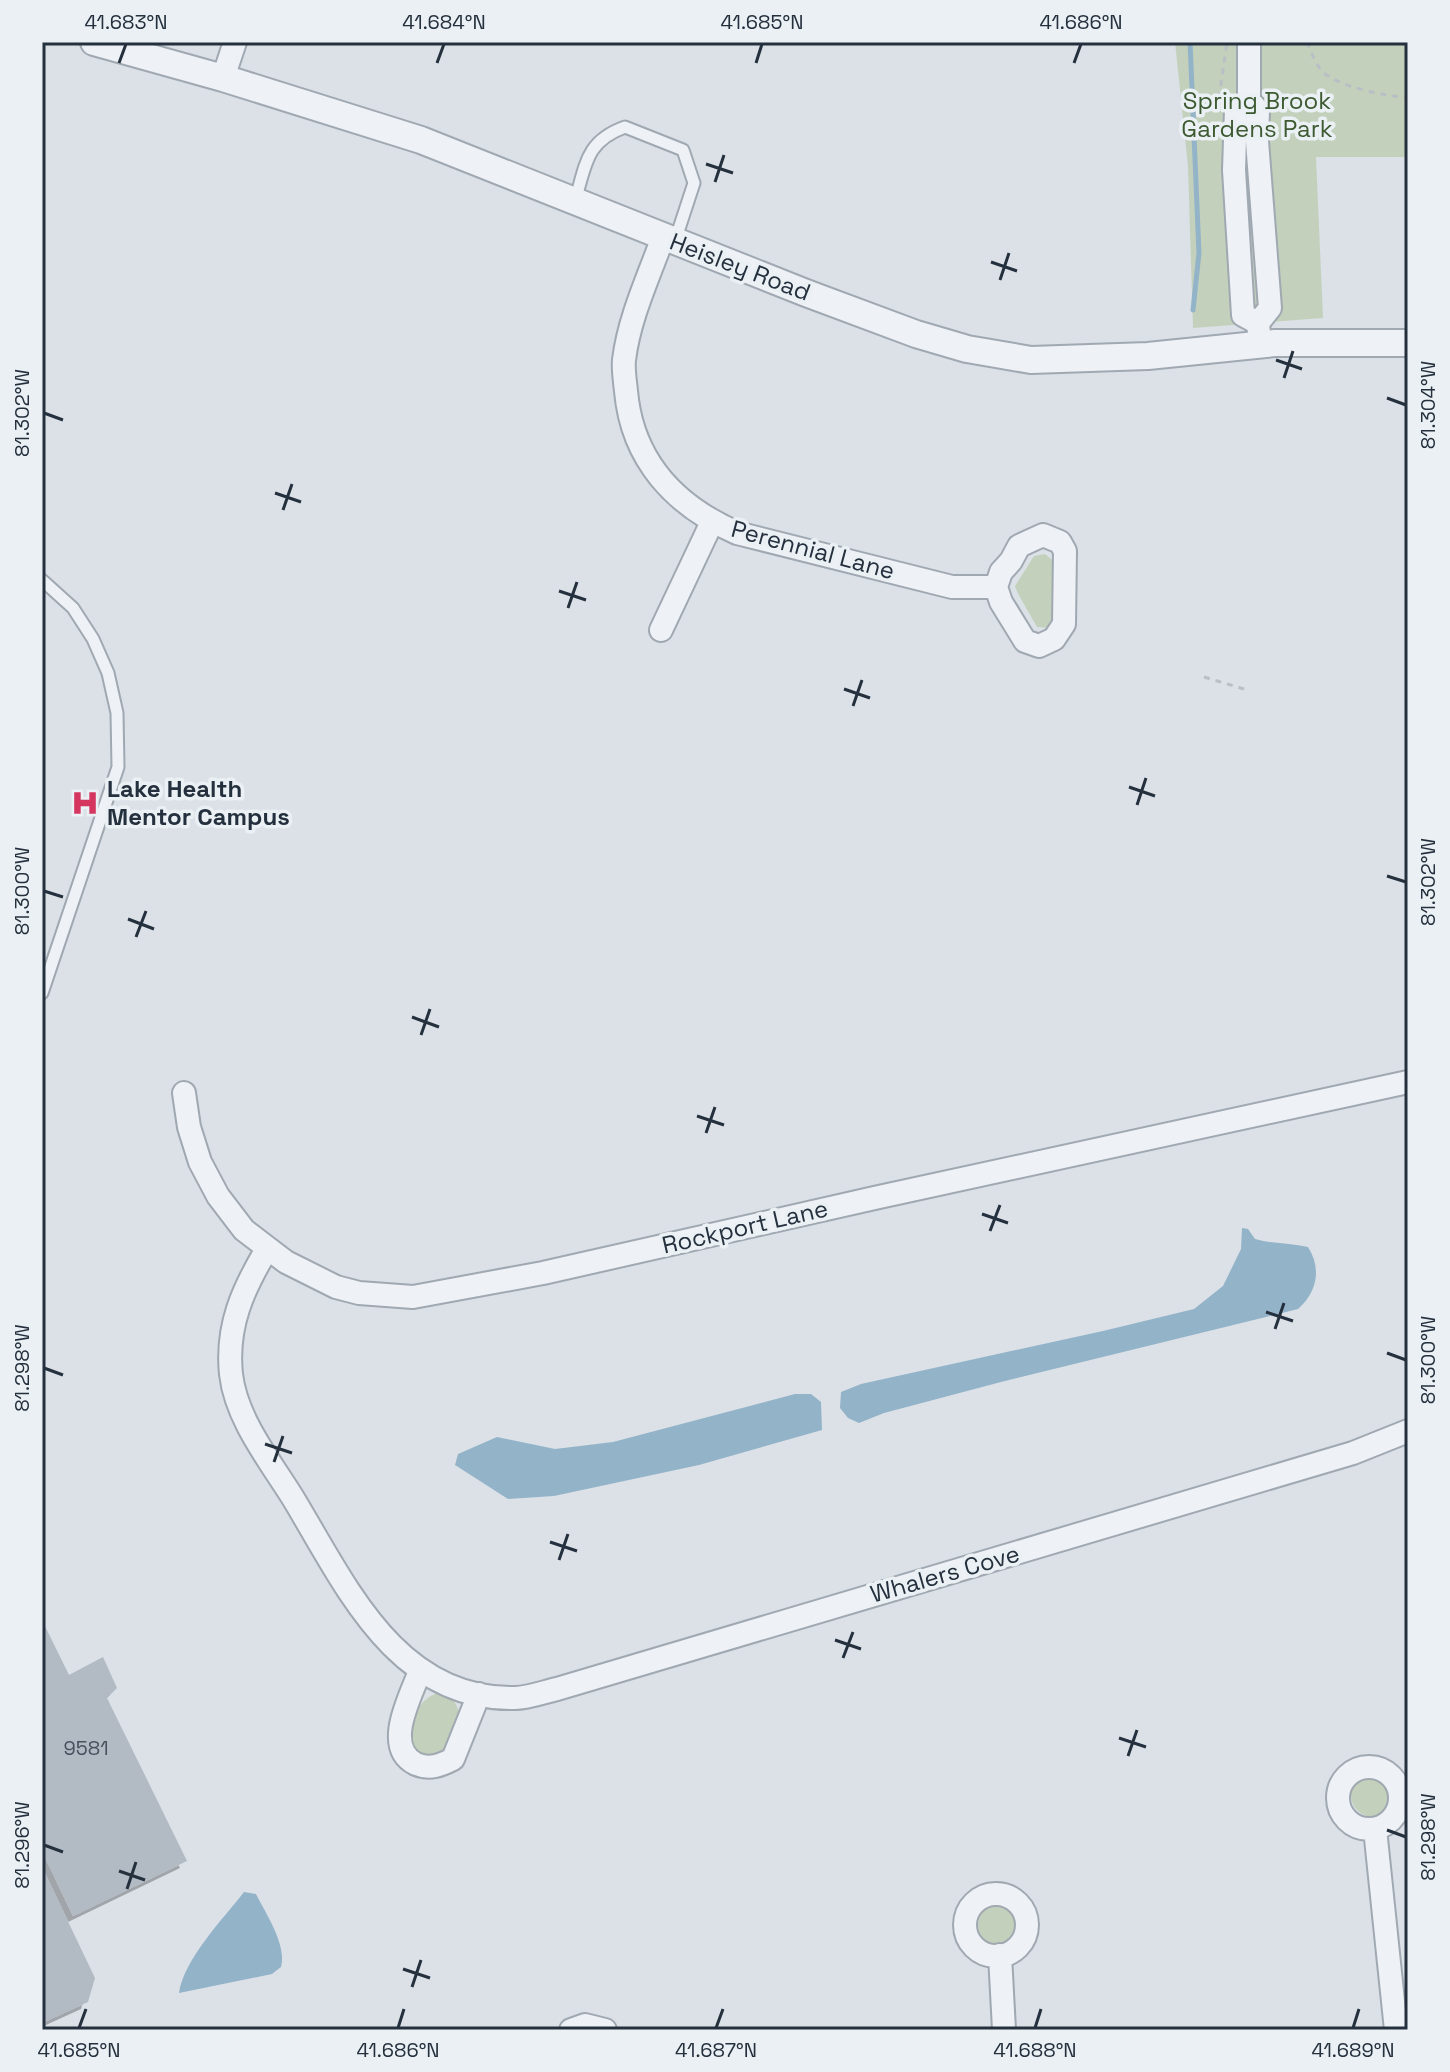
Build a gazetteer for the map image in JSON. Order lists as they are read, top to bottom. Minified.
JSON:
{"streets":{"street":["Heisley Road","Perennial Lane","Rockport Lane","Whalers Cove"]},"crossings":[["Heisley Road","Perennial Lane"],["Rockport Lane","Whalers Cove"]],"parks":["Spring Brook Gardens Park"],"places":{"hospital":["Lake Health Mentor Campus"]},"house_numbers":["9581"],"coordinates":["41.683°N","41.684°N","41.685°N","41.686°N","81.304°W","81.302°W","81.300°W","81.298°W","81.296°W","41.687°N","41.688°N","41.689°N"]}
